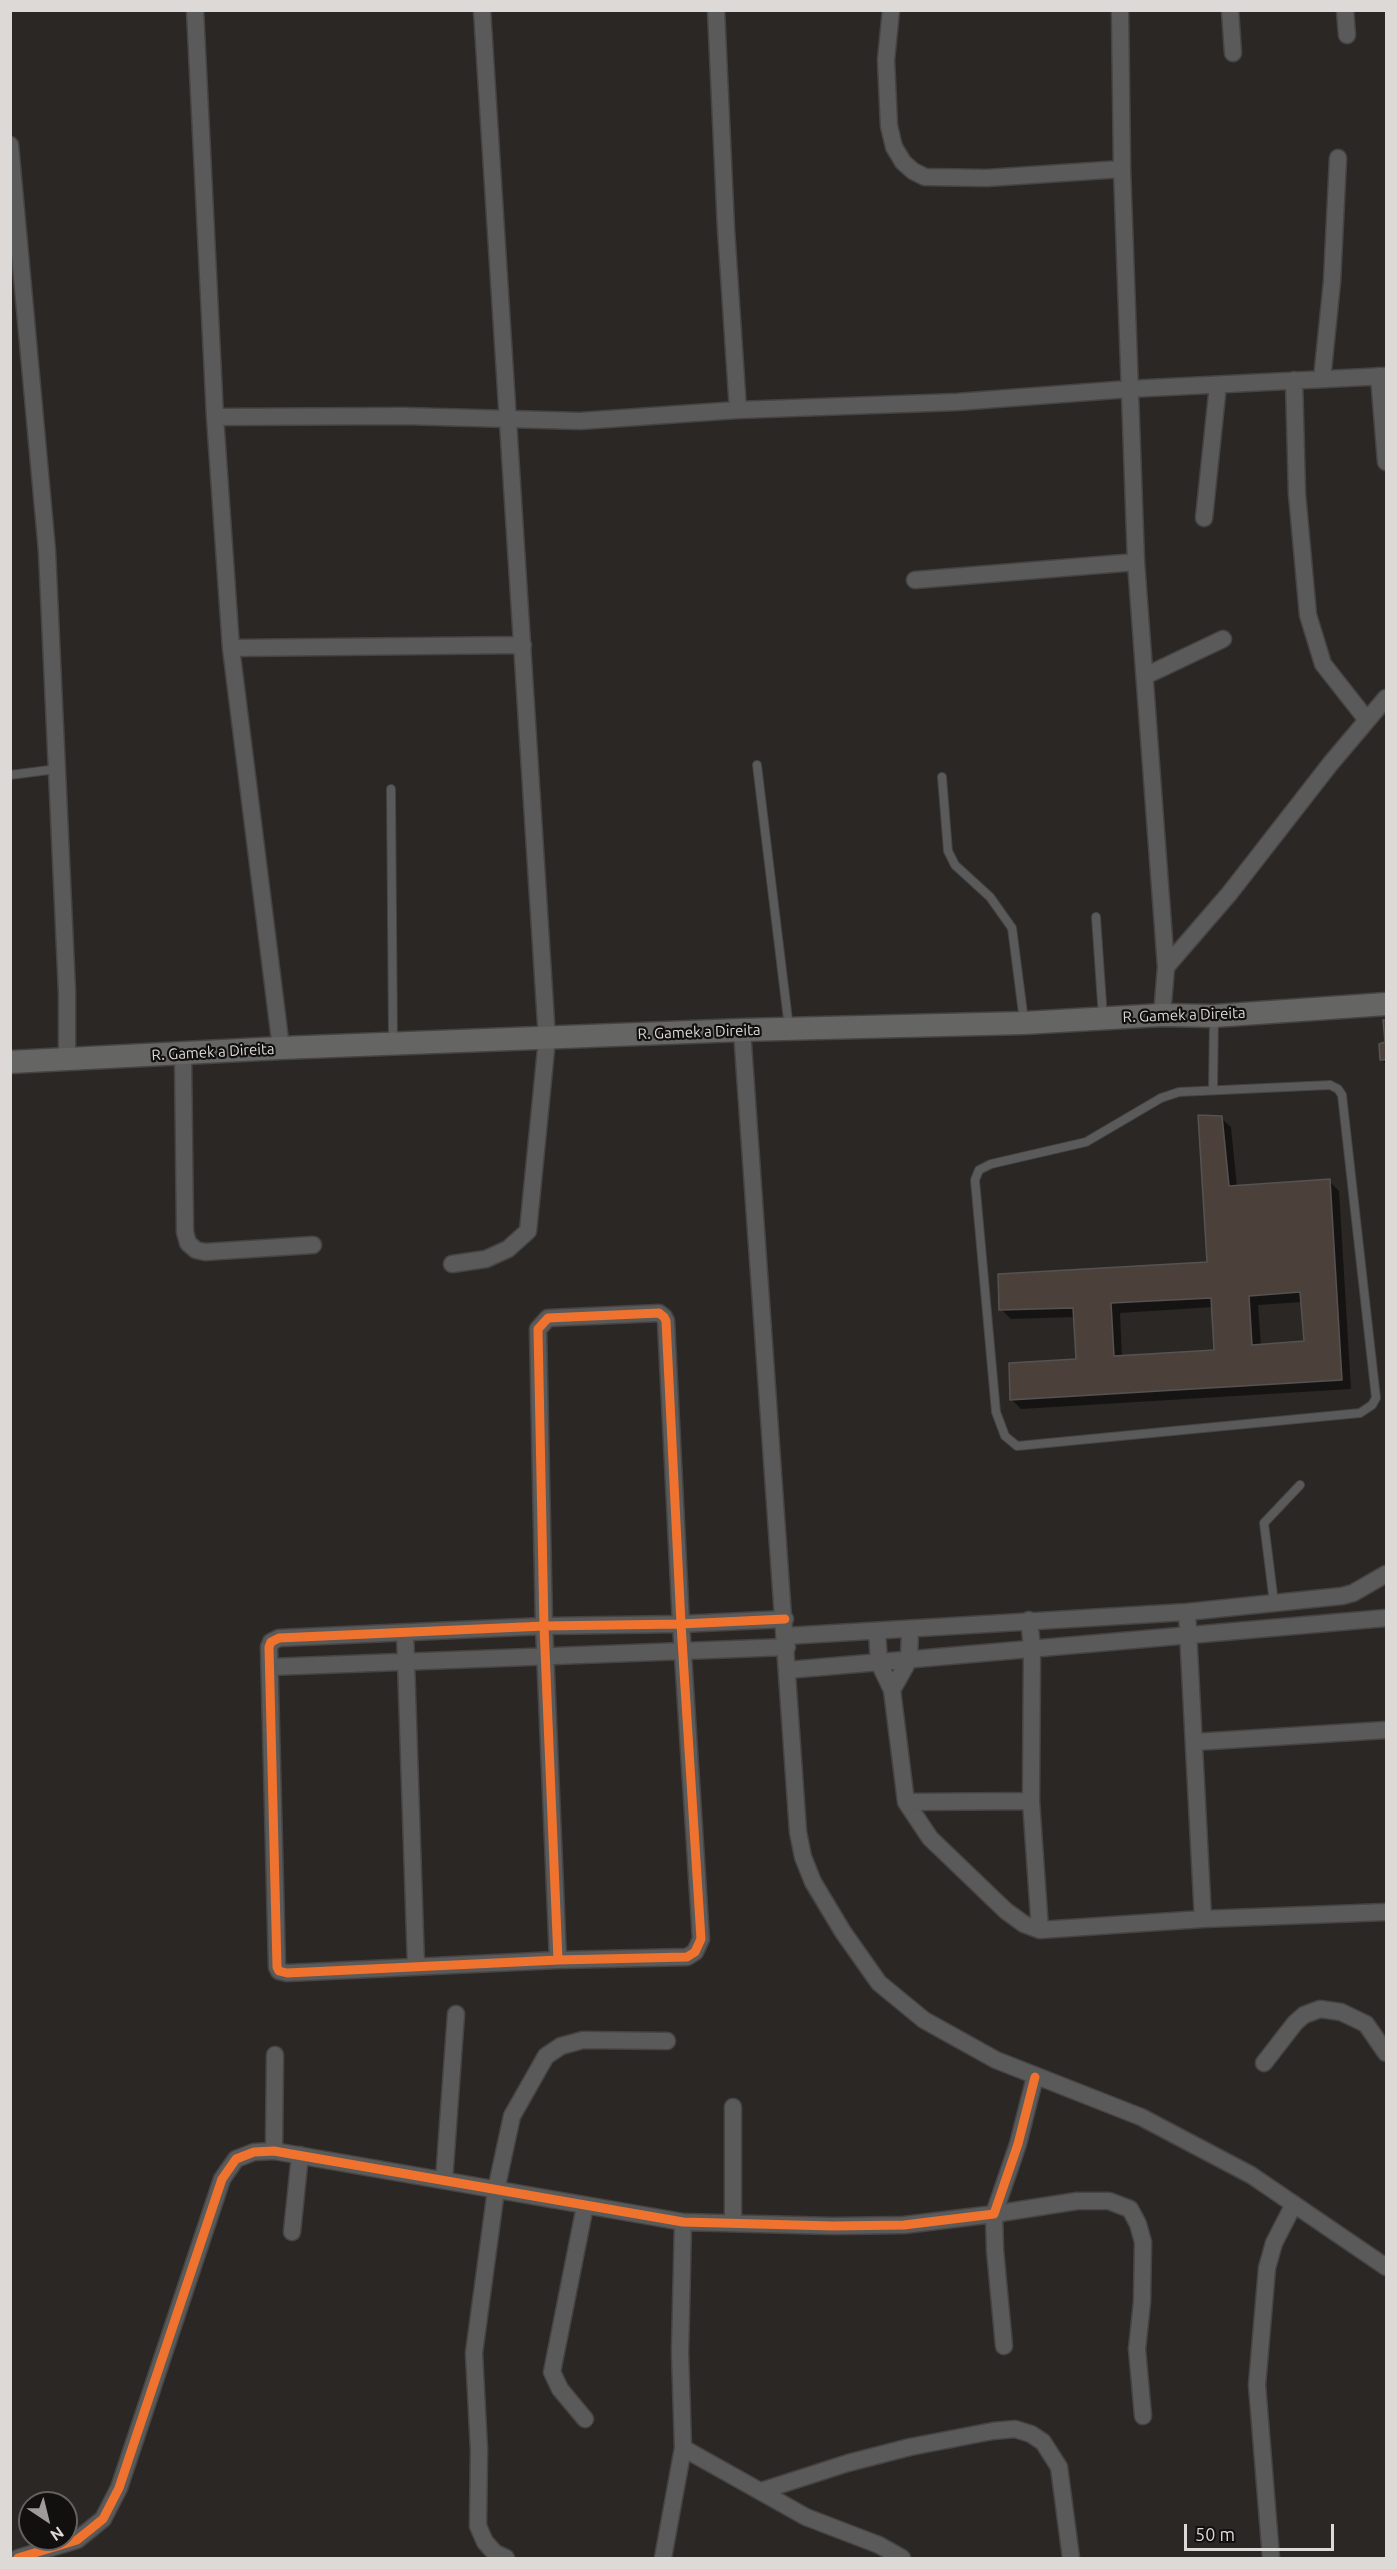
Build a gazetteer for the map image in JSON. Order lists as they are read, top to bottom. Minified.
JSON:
{"streets":{"main road":["R. Gamek a Direita"]},"scale_bar":"50 m","north":"bottom right"}
